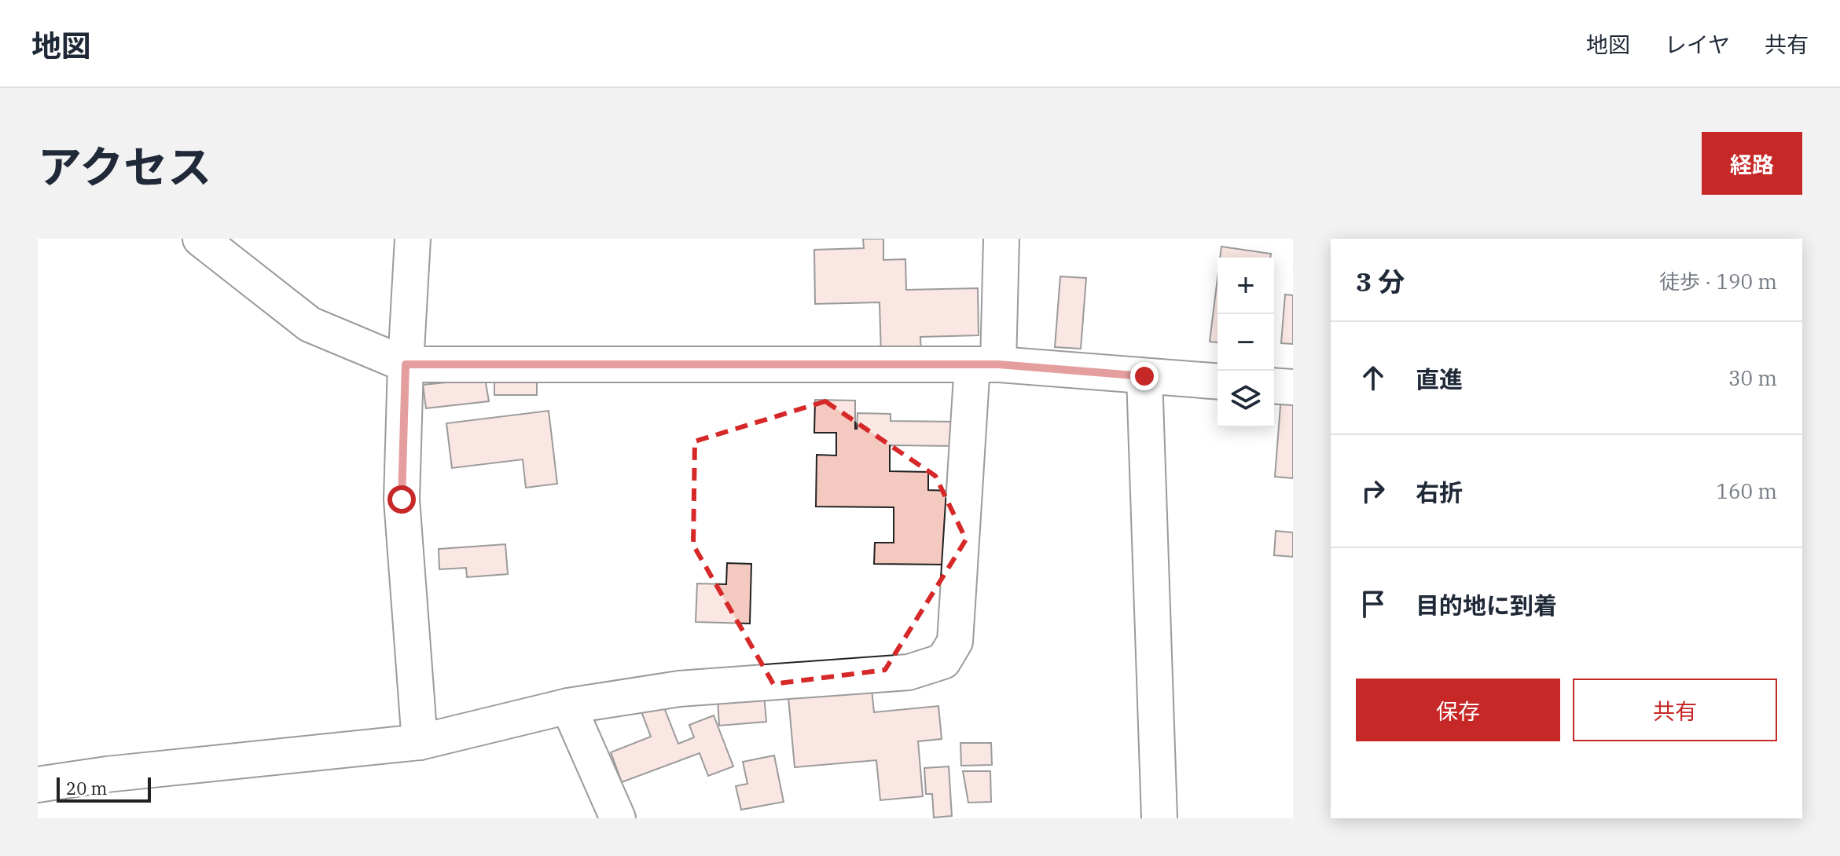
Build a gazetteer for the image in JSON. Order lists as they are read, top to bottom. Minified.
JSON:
{"scale_bar":"20 m","page":{"header":"地図","nav":["地図","レイヤ","共有"],"title":"アクセス","buttons":["経路",["保存","共有"]],"heading":["3 分","徒歩 · 190 m"],"map_buttons":["+","−"],"list":[["直進","30 m"],["右折","160 m"],"目的地に到着"],"scale":"20 m"}}
